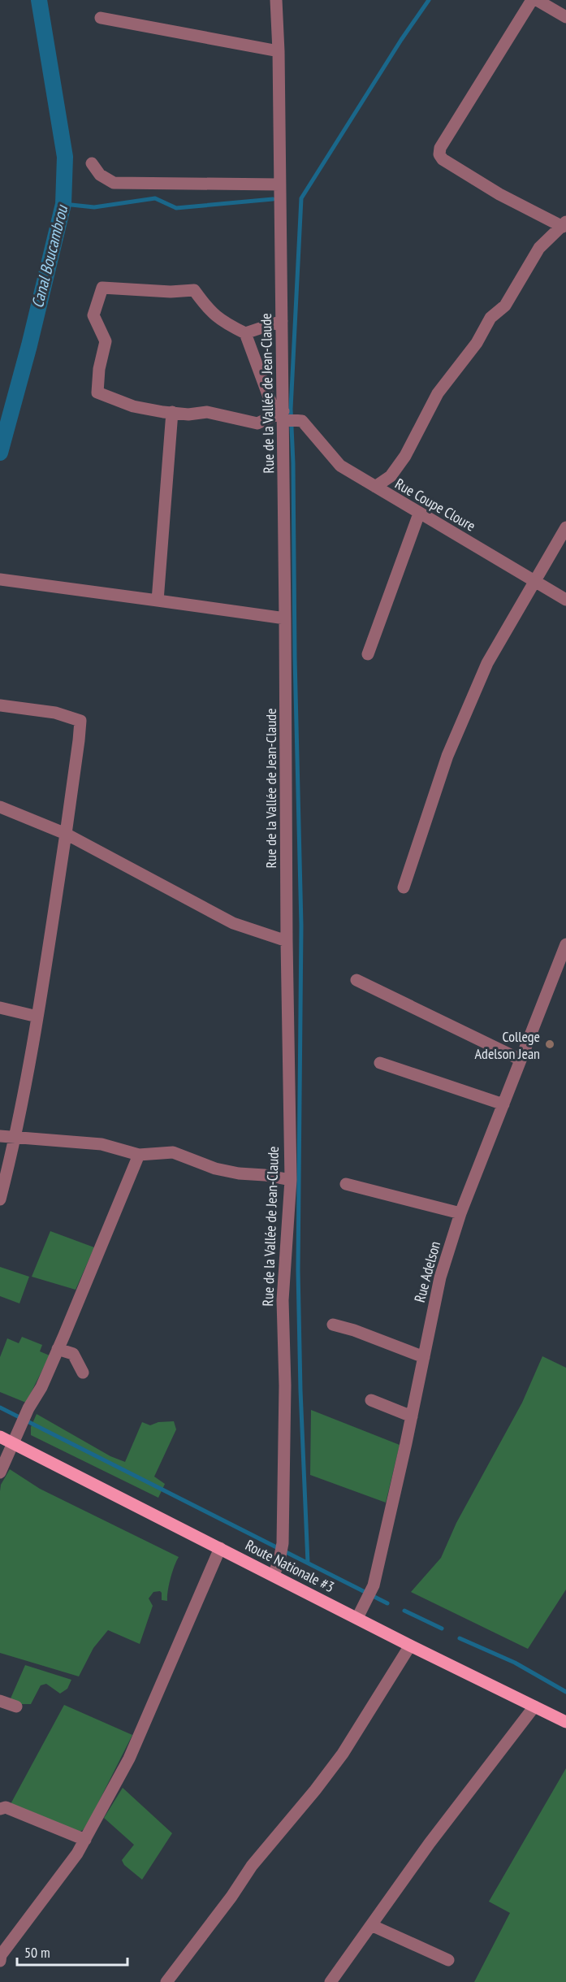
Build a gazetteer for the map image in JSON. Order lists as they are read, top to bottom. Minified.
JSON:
{"streets":{"main road":["Route Nationale #3"],"street":["Rue de la Vallée de Jean-Claude","Rue Coupe Cloure","Rue Adelson"]},"crossings":[["Rue de la Vallée de Jean-Claude","Rue Coupe Cloure"],["Rue de la Vallée de Jean-Claude","Route Nationale #3"],["Rue Adelson","Route Nationale #3"]],"water":["Canal Boucambrou"],"places":["College Adelson Jean"],"scale_bar":"50 m"}
